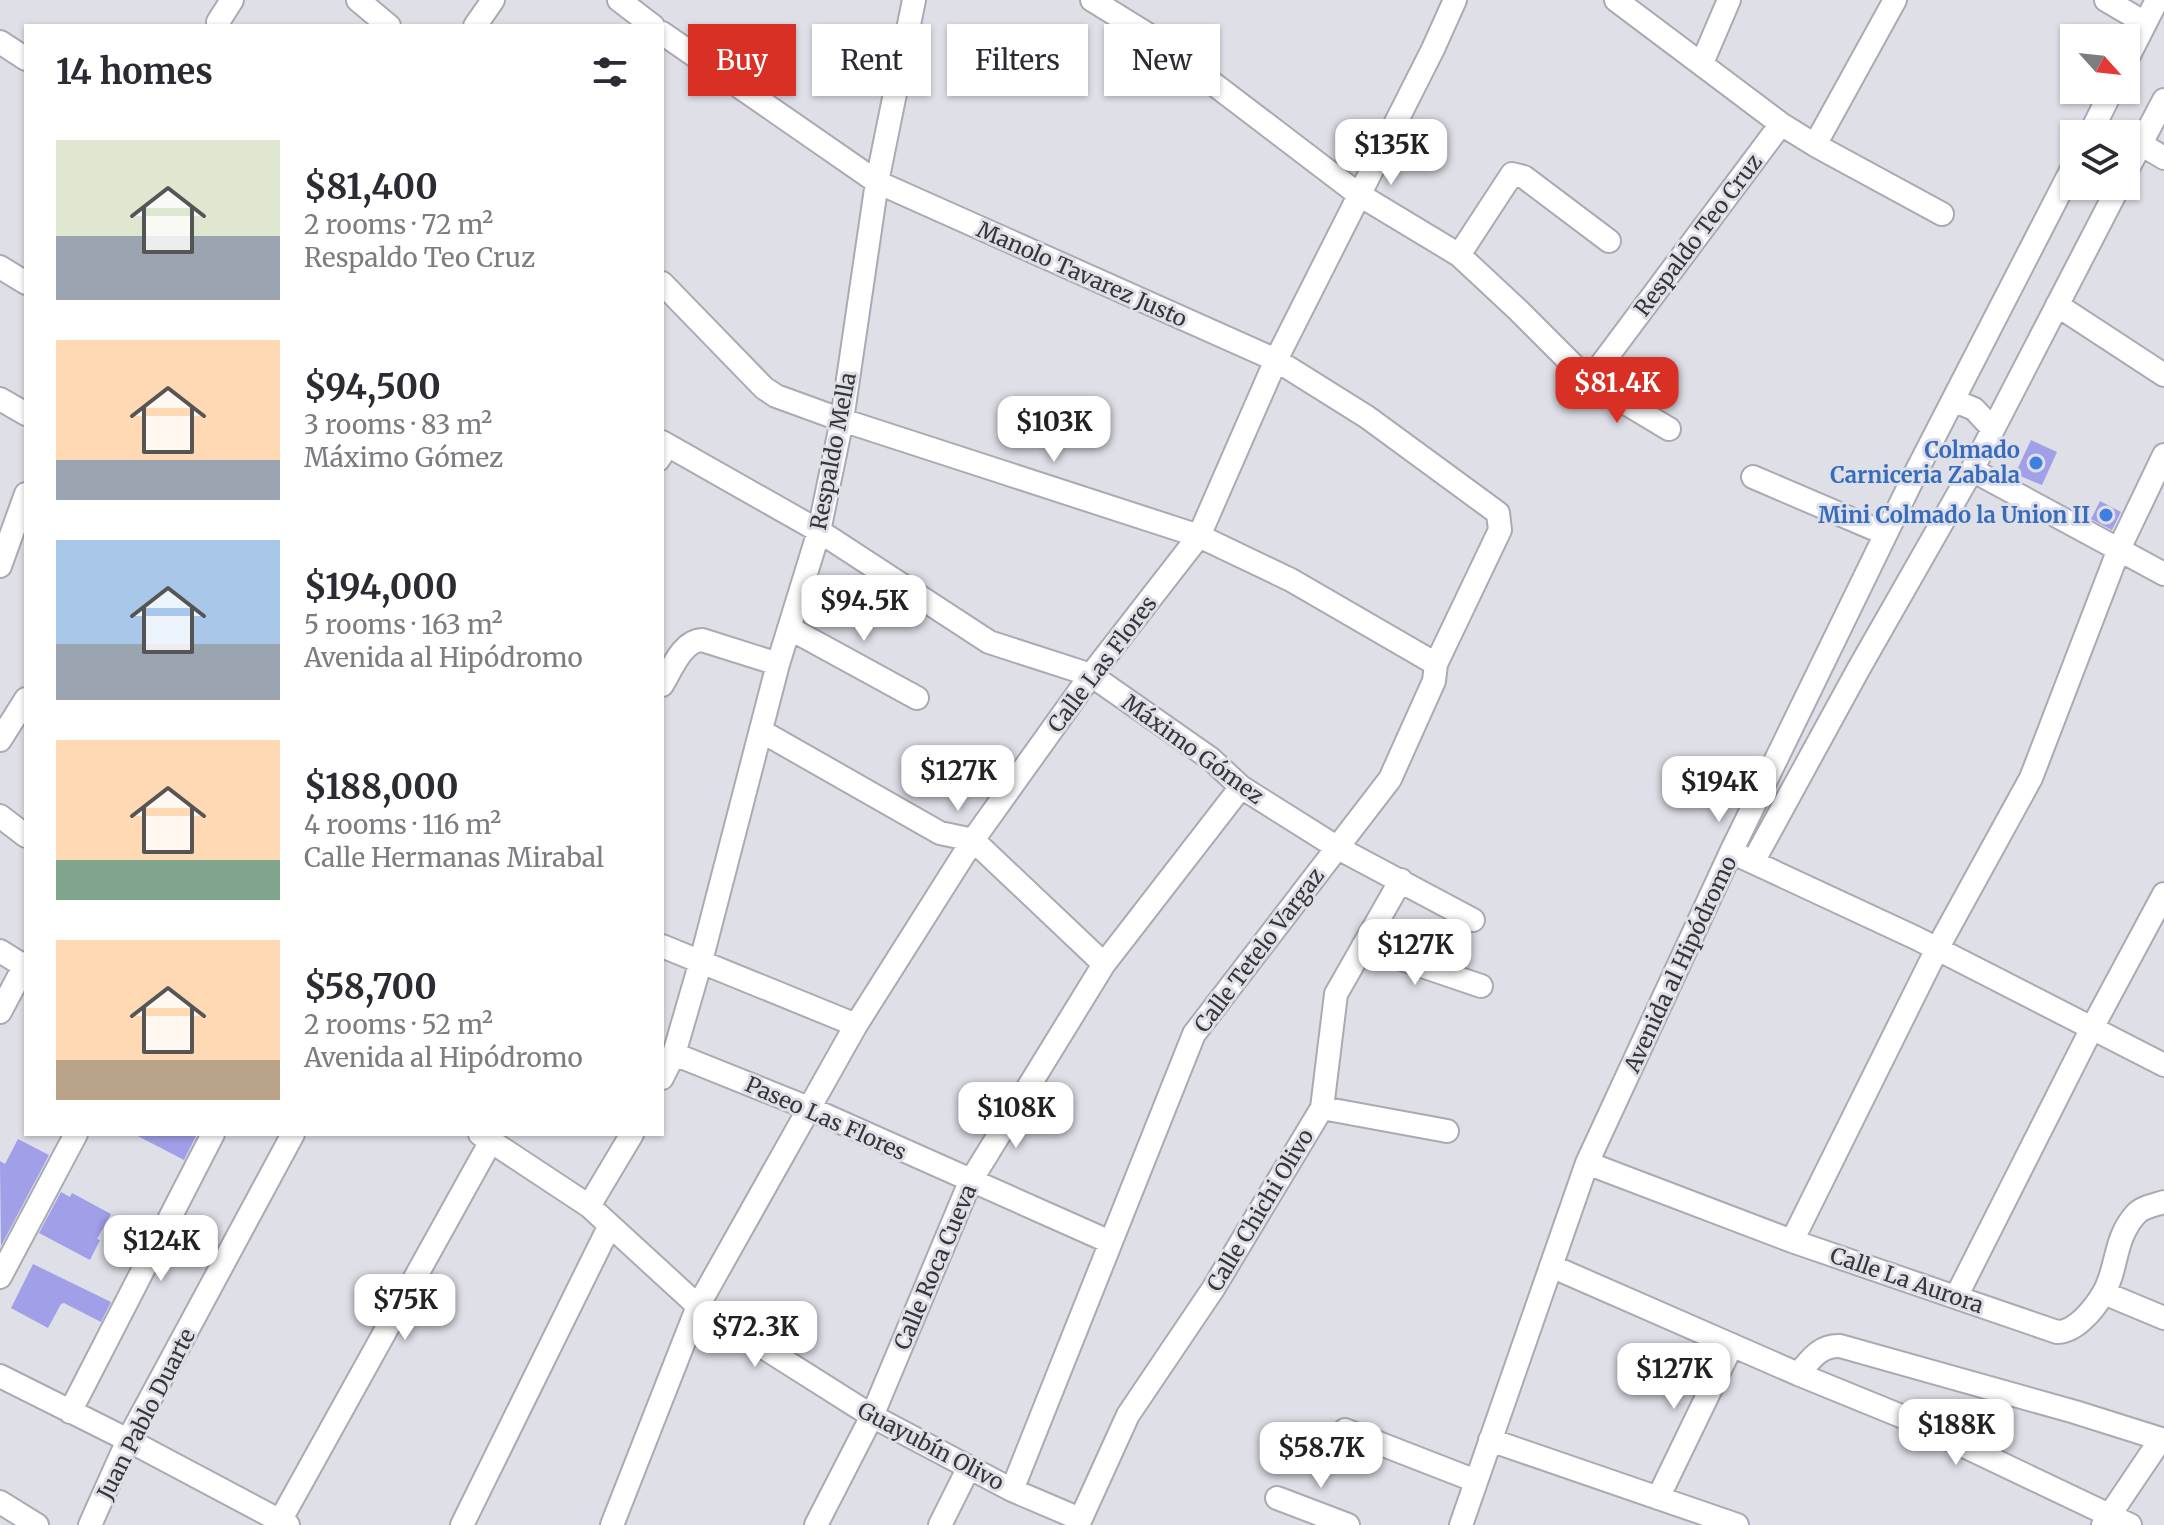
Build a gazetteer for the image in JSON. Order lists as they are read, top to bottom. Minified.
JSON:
{"streets":{"street":["Respaldo Teo Cruz","Manolo Tavarez Justo","Respaldo Mella","Calle Las Flores","Máximo Gómez","Calle Tetelo Vargaz","Avenida al Hipódromo","Paseo Las Flores","Calle Chichi Olivo","Calle Roca Cueva","Calle La Aurora","Juan Pablo Duarte","Guayubín Olivo"]},"crossings":[["Manolo Tavarez Justo","Respaldo Mella"],["Manolo Tavarez Justo","Calle Las Flores"],["Manolo Tavarez Justo","Calle Tetelo Vargaz"],["Respaldo Mella","Máximo Gómez"],["Respaldo Mella","Paseo Las Flores"],["Calle Las Flores","Máximo Gómez"],["Calle Las Flores","Paseo Las Flores"],["Calle Las Flores","Guayubín Olivo"],["Máximo Gómez","Calle Tetelo Vargaz"],["Máximo Gómez","Calle Chichi Olivo"],["Máximo Gómez","Calle Roca Cueva"],["Calle Tetelo Vargaz","Paseo Las Flores"],["Calle Tetelo Vargaz","Guayubín Olivo"],["Avenida al Hipódromo","Calle La Aurora"],["Paseo Las Flores","Calle Roca Cueva"],["Calle Chichi Olivo","Guayubín Olivo"],["Calle Roca Cueva","Guayubín Olivo"]],"places":["Colmado Carniceria Zabala","Mini Colmado la Union II"],"north":"bottom right","page":{"chip":["Buy","Rent","Filters","New"],"heading":"14 homes","price":["$135K","$81.4K","$103K","$94.5K","$127K","$194K","$127K","$108K","$124K","$75K","$72.3K","$127K","$188K","$58.7K"],"list":[{"name":"$81,400","note":"2 rooms · 72 m² · Respaldo Teo Cruz"},{"name":"$94,500","note":"3 rooms · 83 m² · Máximo Gómez"},{"name":"$194,000","note":"5 rooms · 163 m² · Avenida al Hipódromo"},{"name":"$188,000","note":"4 rooms · 116 m² · Calle Hermanas Mirabal"},{"name":"$58,700","note":"2 rooms · 52 m² · Avenida al Hipódromo"}]}}
